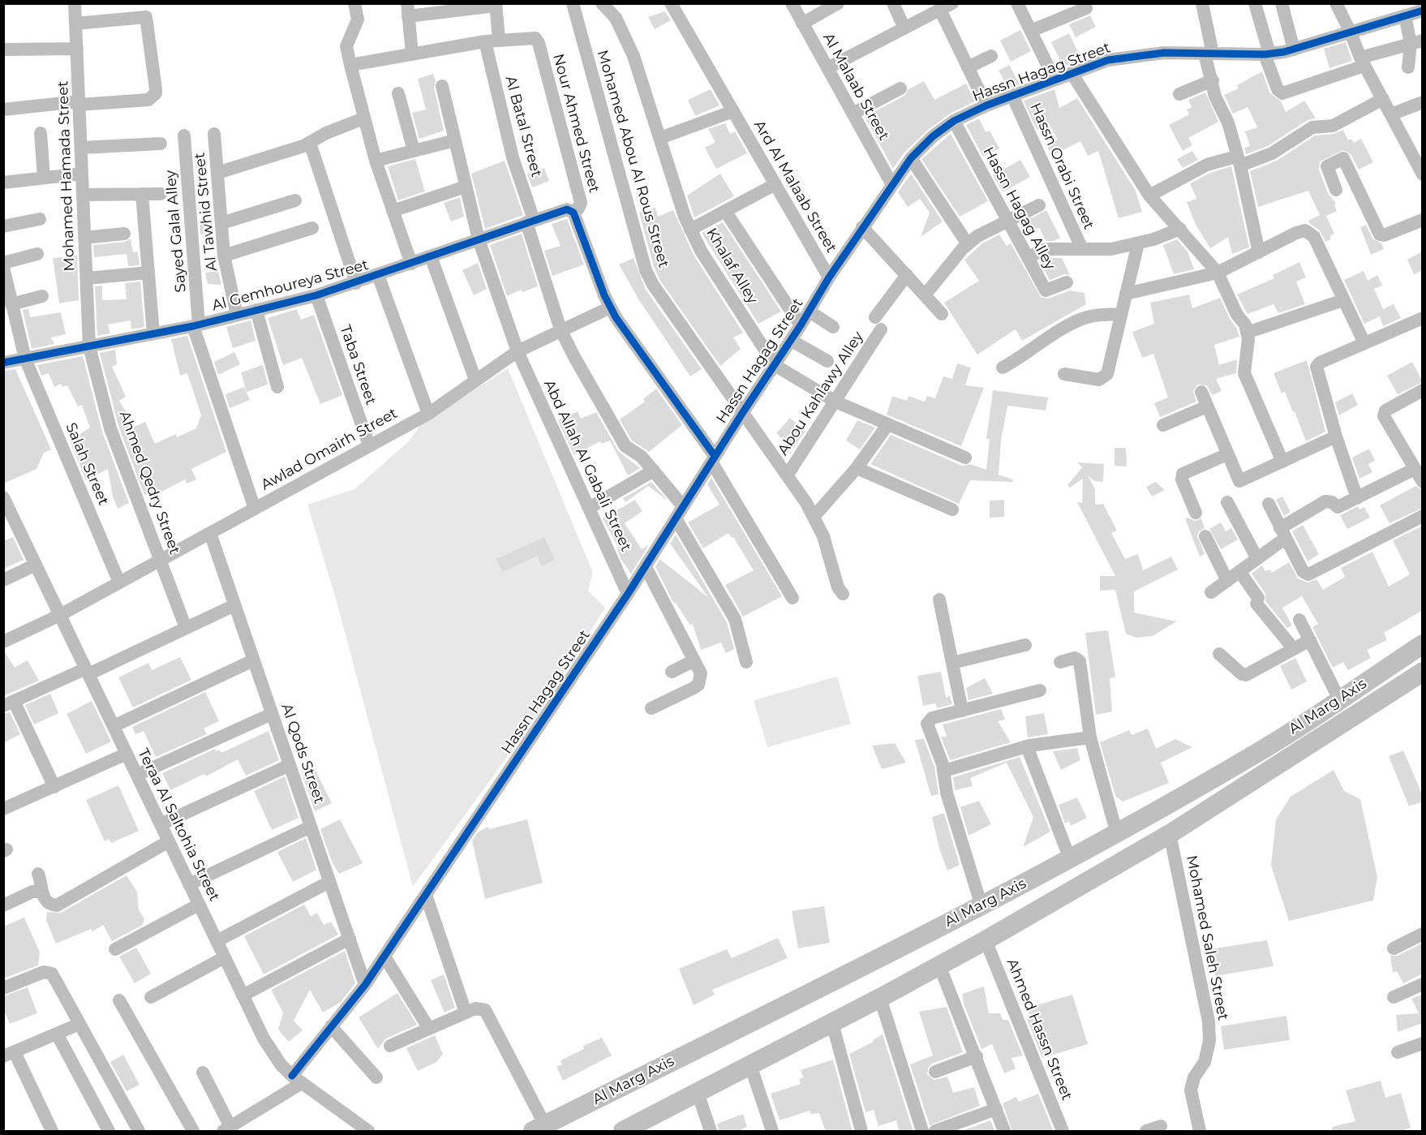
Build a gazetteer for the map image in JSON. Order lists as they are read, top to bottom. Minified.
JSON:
{"streets":{"main road":["Al Marg Axis"],"street":["Hassn Hagag Street","Al Malaab Street","Nour Ahmed Street","Al Batal Street","Mohamed Abou Al Rous Street","Hassn Orabi Street","Mohamed Hamada Street","Ard Al Malaab Street","Hassn Hagag Alley","Al Tawhid Street","Sayed Galal Alley","Khalaf Alley","Al Gemhoureya Street","Taba Street","Abou Kahlawy Alley","Awlad Omairh Street","Salah Street","Abd Allah Al Gabali Street","Ahmed Qedry Street","Al Qods Street","Teraa Al Saltohia Street","Mohamed Saleh Street","Ahmed Hassn Street"]},"crossings":[["Hassn Hagag Street","Al Malaab Street"],["Hassn Hagag Street","Al Batal Street"],["Hassn Hagag Street","Mohamed Abou Al Rous Street"],["Hassn Hagag Street","Hassn Orabi Street"],["Hassn Hagag Street","Ard Al Malaab Street"],["Hassn Hagag Street","Hassn Hagag Alley"],["Hassn Hagag Street","Khalaf Alley"],["Hassn Hagag Street","Abd Allah Al Gabali Street"],["Hassn Hagag Street","Al Qods Street"],["Hassn Hagag Street","Teraa Al Saltohia Street"],["Nour Ahmed Street","Al Gemhoureya Street"],["Al Batal Street","Al Gemhoureya Street"],["Al Batal Street","Awlad Omairh Street"],["Mohamed Abou Al Rous Street","Abou Kahlawy Alley"],["Mohamed Hamada Street","Al Gemhoureya Street"],["Mohamed Hamada Street","Ahmed Qedry Street"],["Al Tawhid Street","Al Gemhoureya Street"],["Sayed Galal Alley","Al Gemhoureya Street"],["Sayed Galal Alley","Awlad Omairh Street"],["Al Gemhoureya Street","Taba Street"],["Al Gemhoureya Street","Salah Street"],["Al Gemhoureya Street","Abd Allah Al Gabali Street"],["Al Gemhoureya Street","Ahmed Qedry Street"],["Taba Street","Awlad Omairh Street"],["Awlad Omairh Street","Salah Street"],["Awlad Omairh Street","Abd Allah Al Gabali Street"],["Awlad Omairh Street","Ahmed Qedry Street"],["Awlad Omairh Street","Al Qods Street"],["Awlad Omairh Street","Teraa Al Saltohia Street"],["Al Marg Axis","Mohamed Saleh Street"],["Al Marg Axis","Ahmed Hassn Street"]]}
